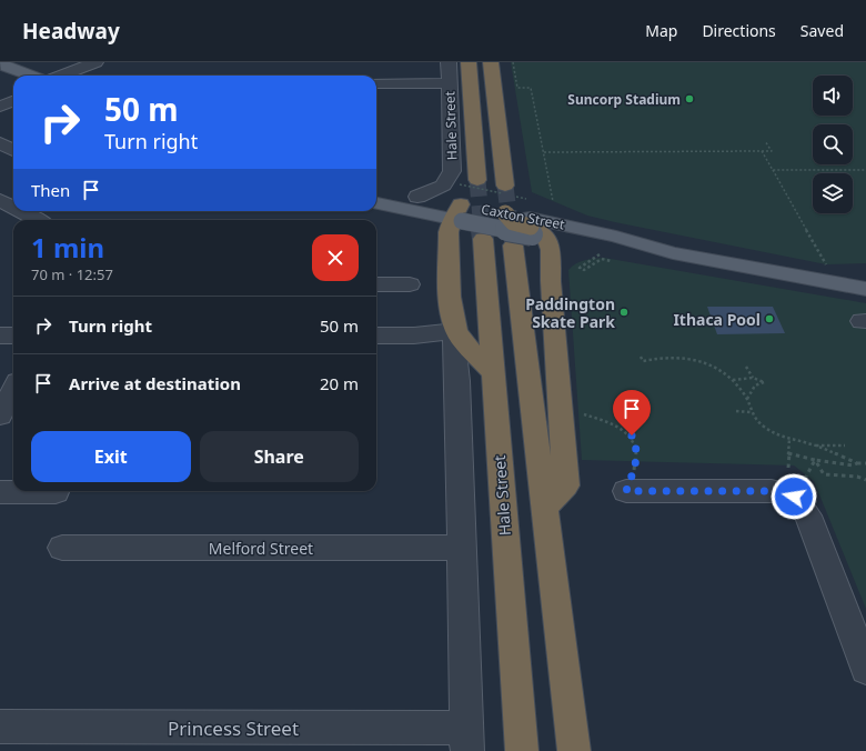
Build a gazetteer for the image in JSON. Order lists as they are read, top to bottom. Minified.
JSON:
{"streets":{"highway":["Hale Street"],"main road":["Caxton Street"],"street":["Melford Street","Princess Street"]},"crossings":[["Hale Street","Caxton Street"]],"places":["Suncorp Stadium","Paddington Skate Park","Ithaca Pool"],"page":{"header":"Headway","nav":["Map","Directions","Saved"],"turn":["50 m","Turn right"],"then":"Then","heading":["1 min","70 m · 12:57"],"list":[{"name":"Turn right","value":"50 m"},{"name":"Arrive at destination","value":"20 m"}],"buttons":["Exit","Share"]}}
